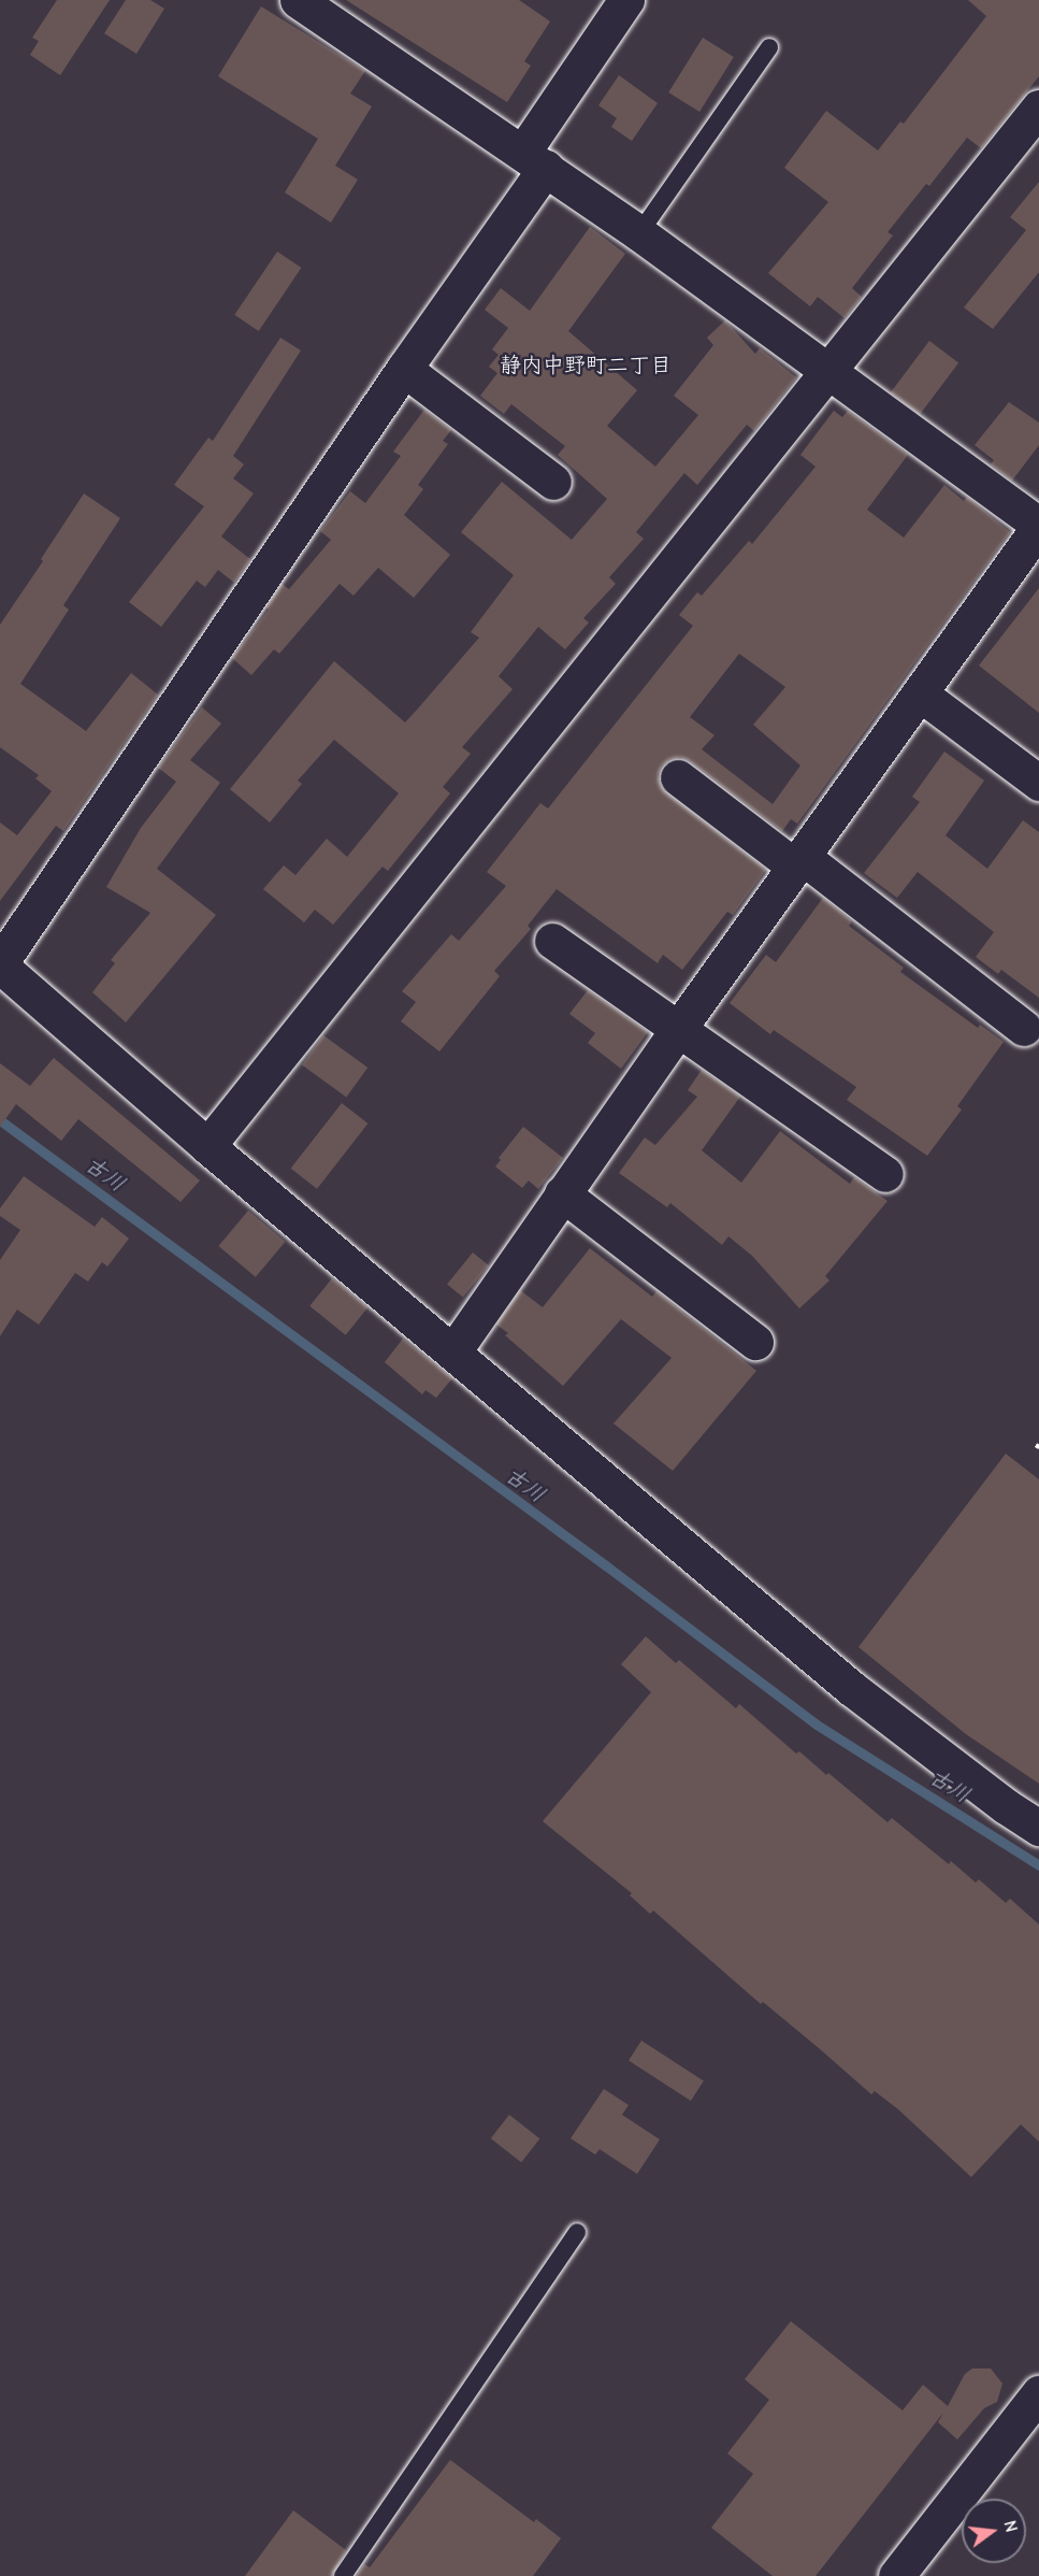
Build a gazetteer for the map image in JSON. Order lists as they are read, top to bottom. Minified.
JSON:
{"districts":["静内中野町二丁目"],"water":["古川"],"north":"right"}
